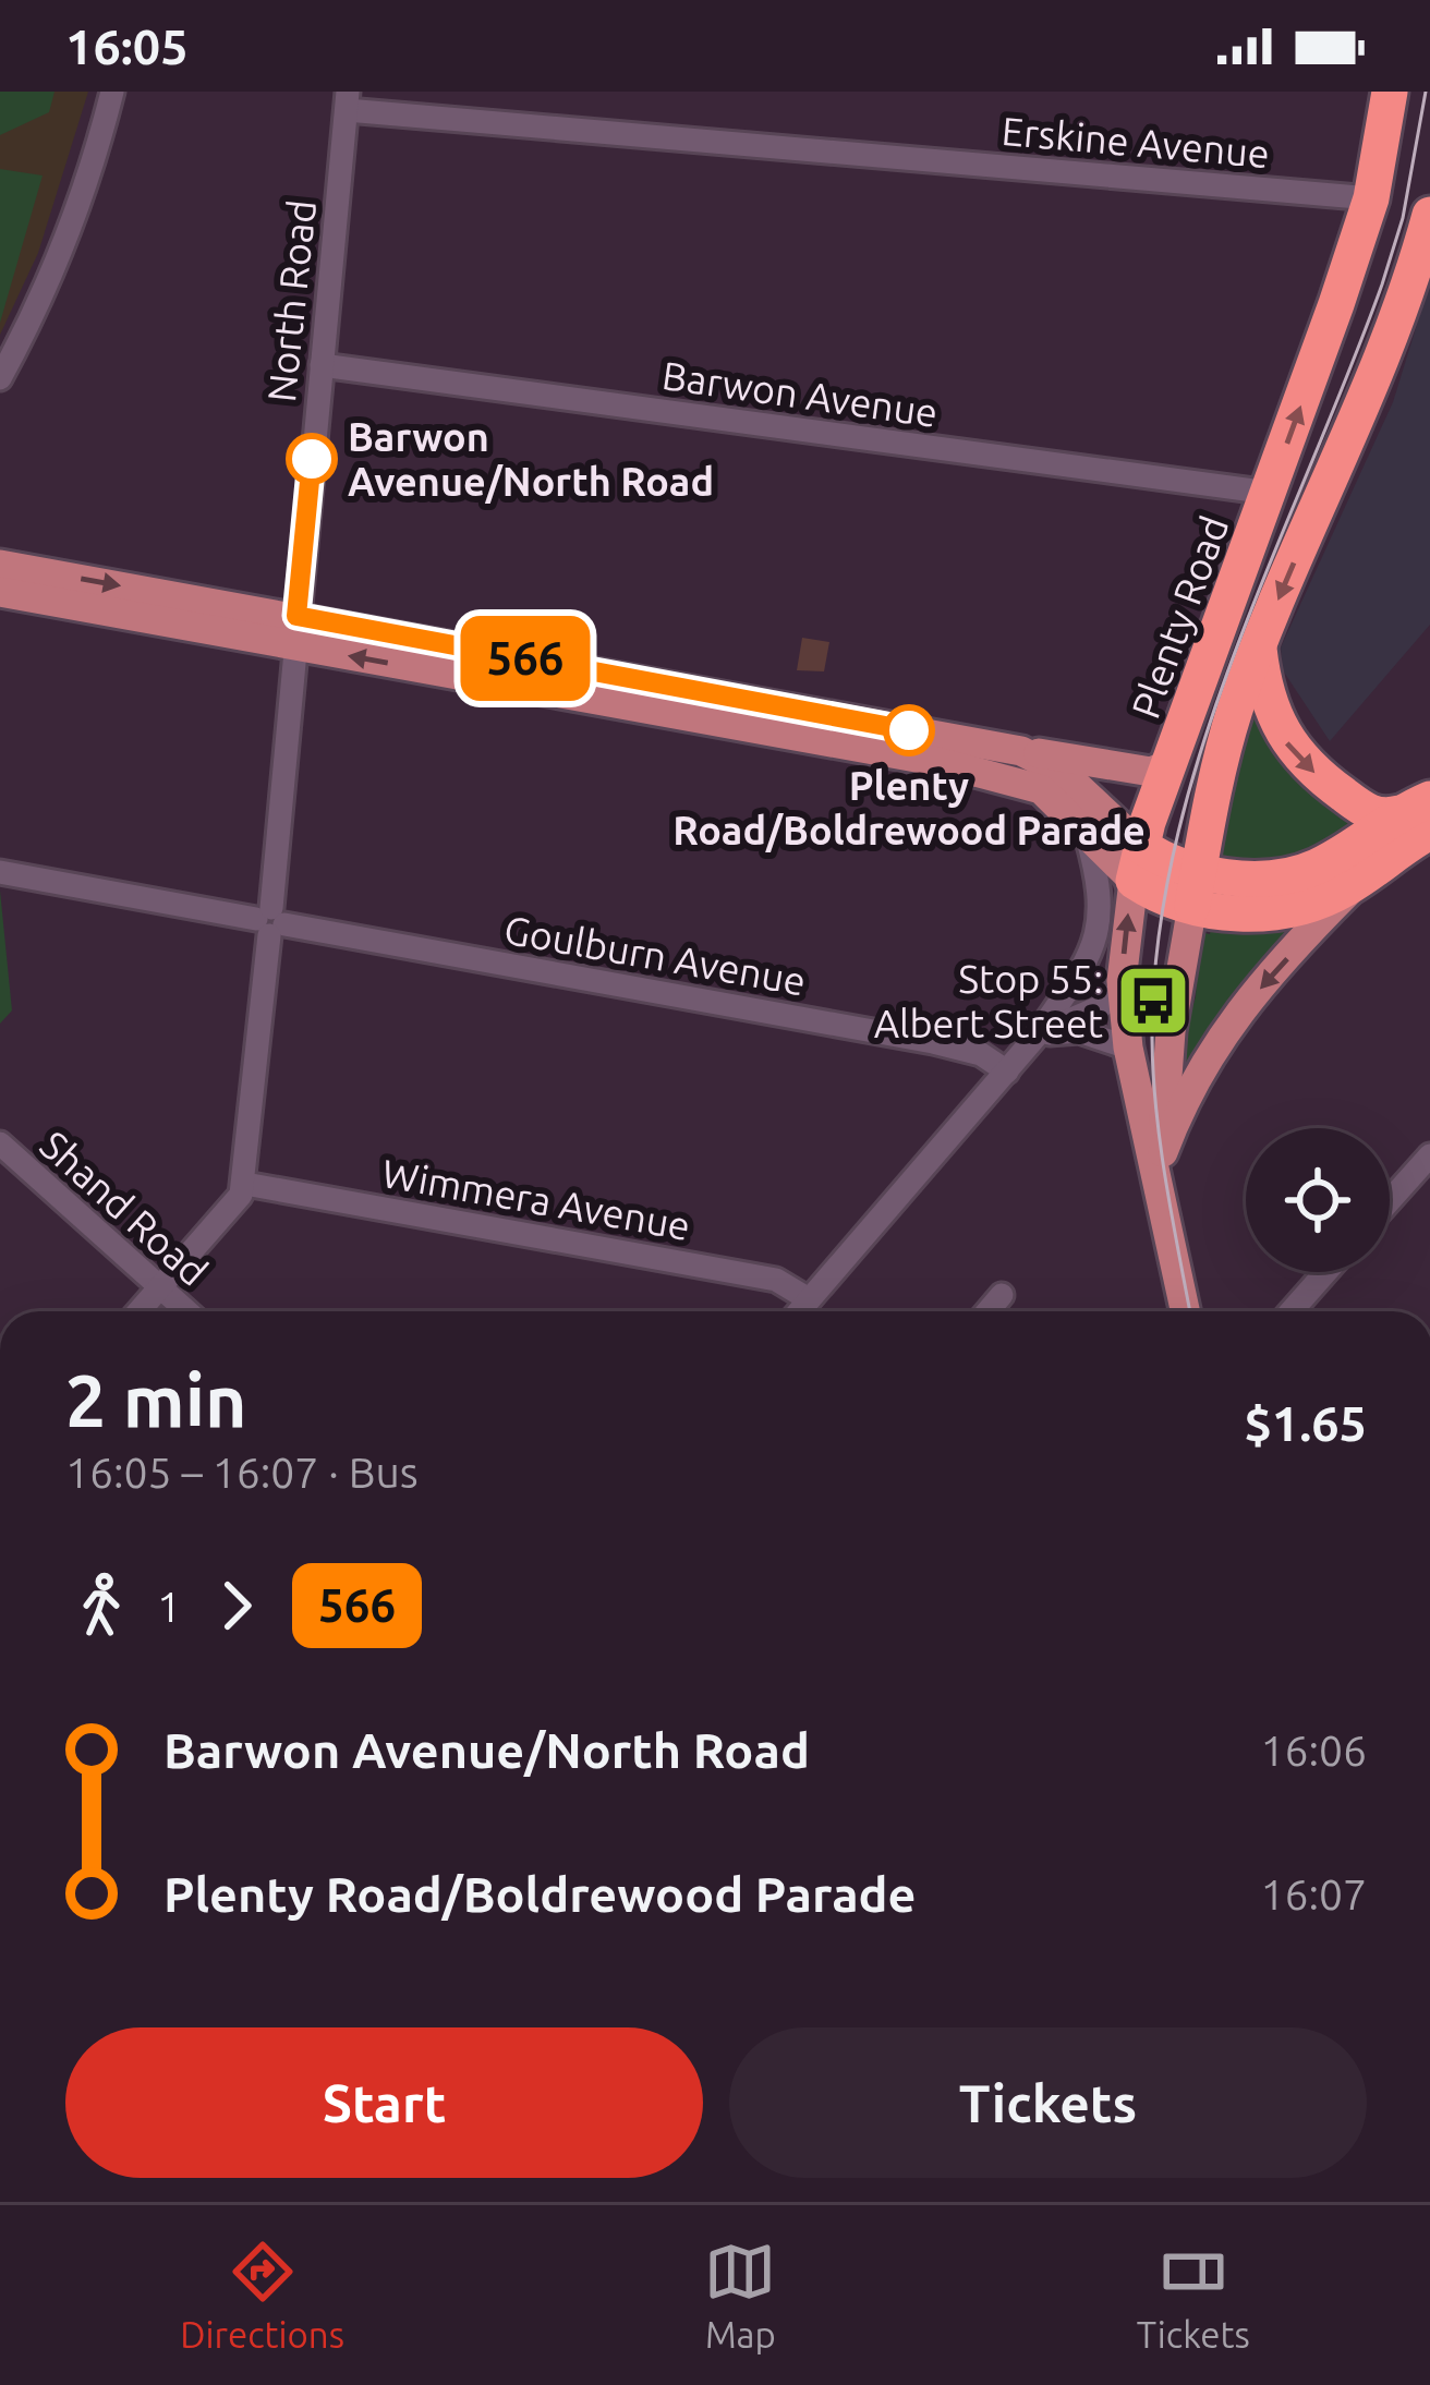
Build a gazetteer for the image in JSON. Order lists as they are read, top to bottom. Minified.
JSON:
{"streets":{"highway":["Plenty Road"],"street":["Erskine Avenue","North Road","Barwon Avenue","Goulburn Avenue","Wimmera Avenue","Shand Road"]},"crossings":[["Erskine Avenue","North Road"],["Erskine Avenue","Plenty Road"],["North Road","Barwon Avenue"],["North Road","Goulburn Avenue"],["North Road","Wimmera Avenue"],["Barwon Avenue","Plenty Road"]],"places":{"other":["Barwon Avenue/North Road","Plenty Road/Boldrewood Parade"],"bus stop":["Stop 55: Albert Street"]},"lines":["bus line 566"],"page":{"status":"16:05","on_map":"566","heading":["2 min","16:05 – 16:07 · Bus","$1.65"],"legs":["1","566"],"list":[{"name":"Barwon Avenue/North Road","value":"16:06"},{"name":"Plenty Road/Boldrewood Parade","value":"16:07"}],"buttons":["Start","Tickets"],"tabs":["Directions","Map","Tickets"]}}
